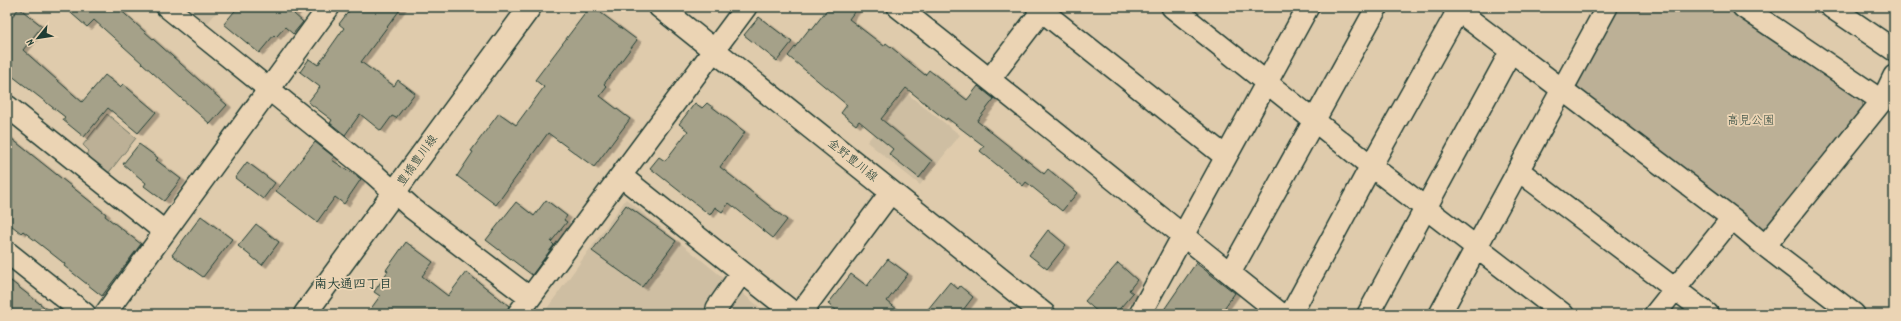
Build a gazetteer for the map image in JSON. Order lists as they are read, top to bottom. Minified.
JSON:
{"streets":{"main road":["豊橋豊川線","金野豊川線"]},"districts":["南大通四丁目"],"parks":["高見公園"],"north":"bottom left"}
